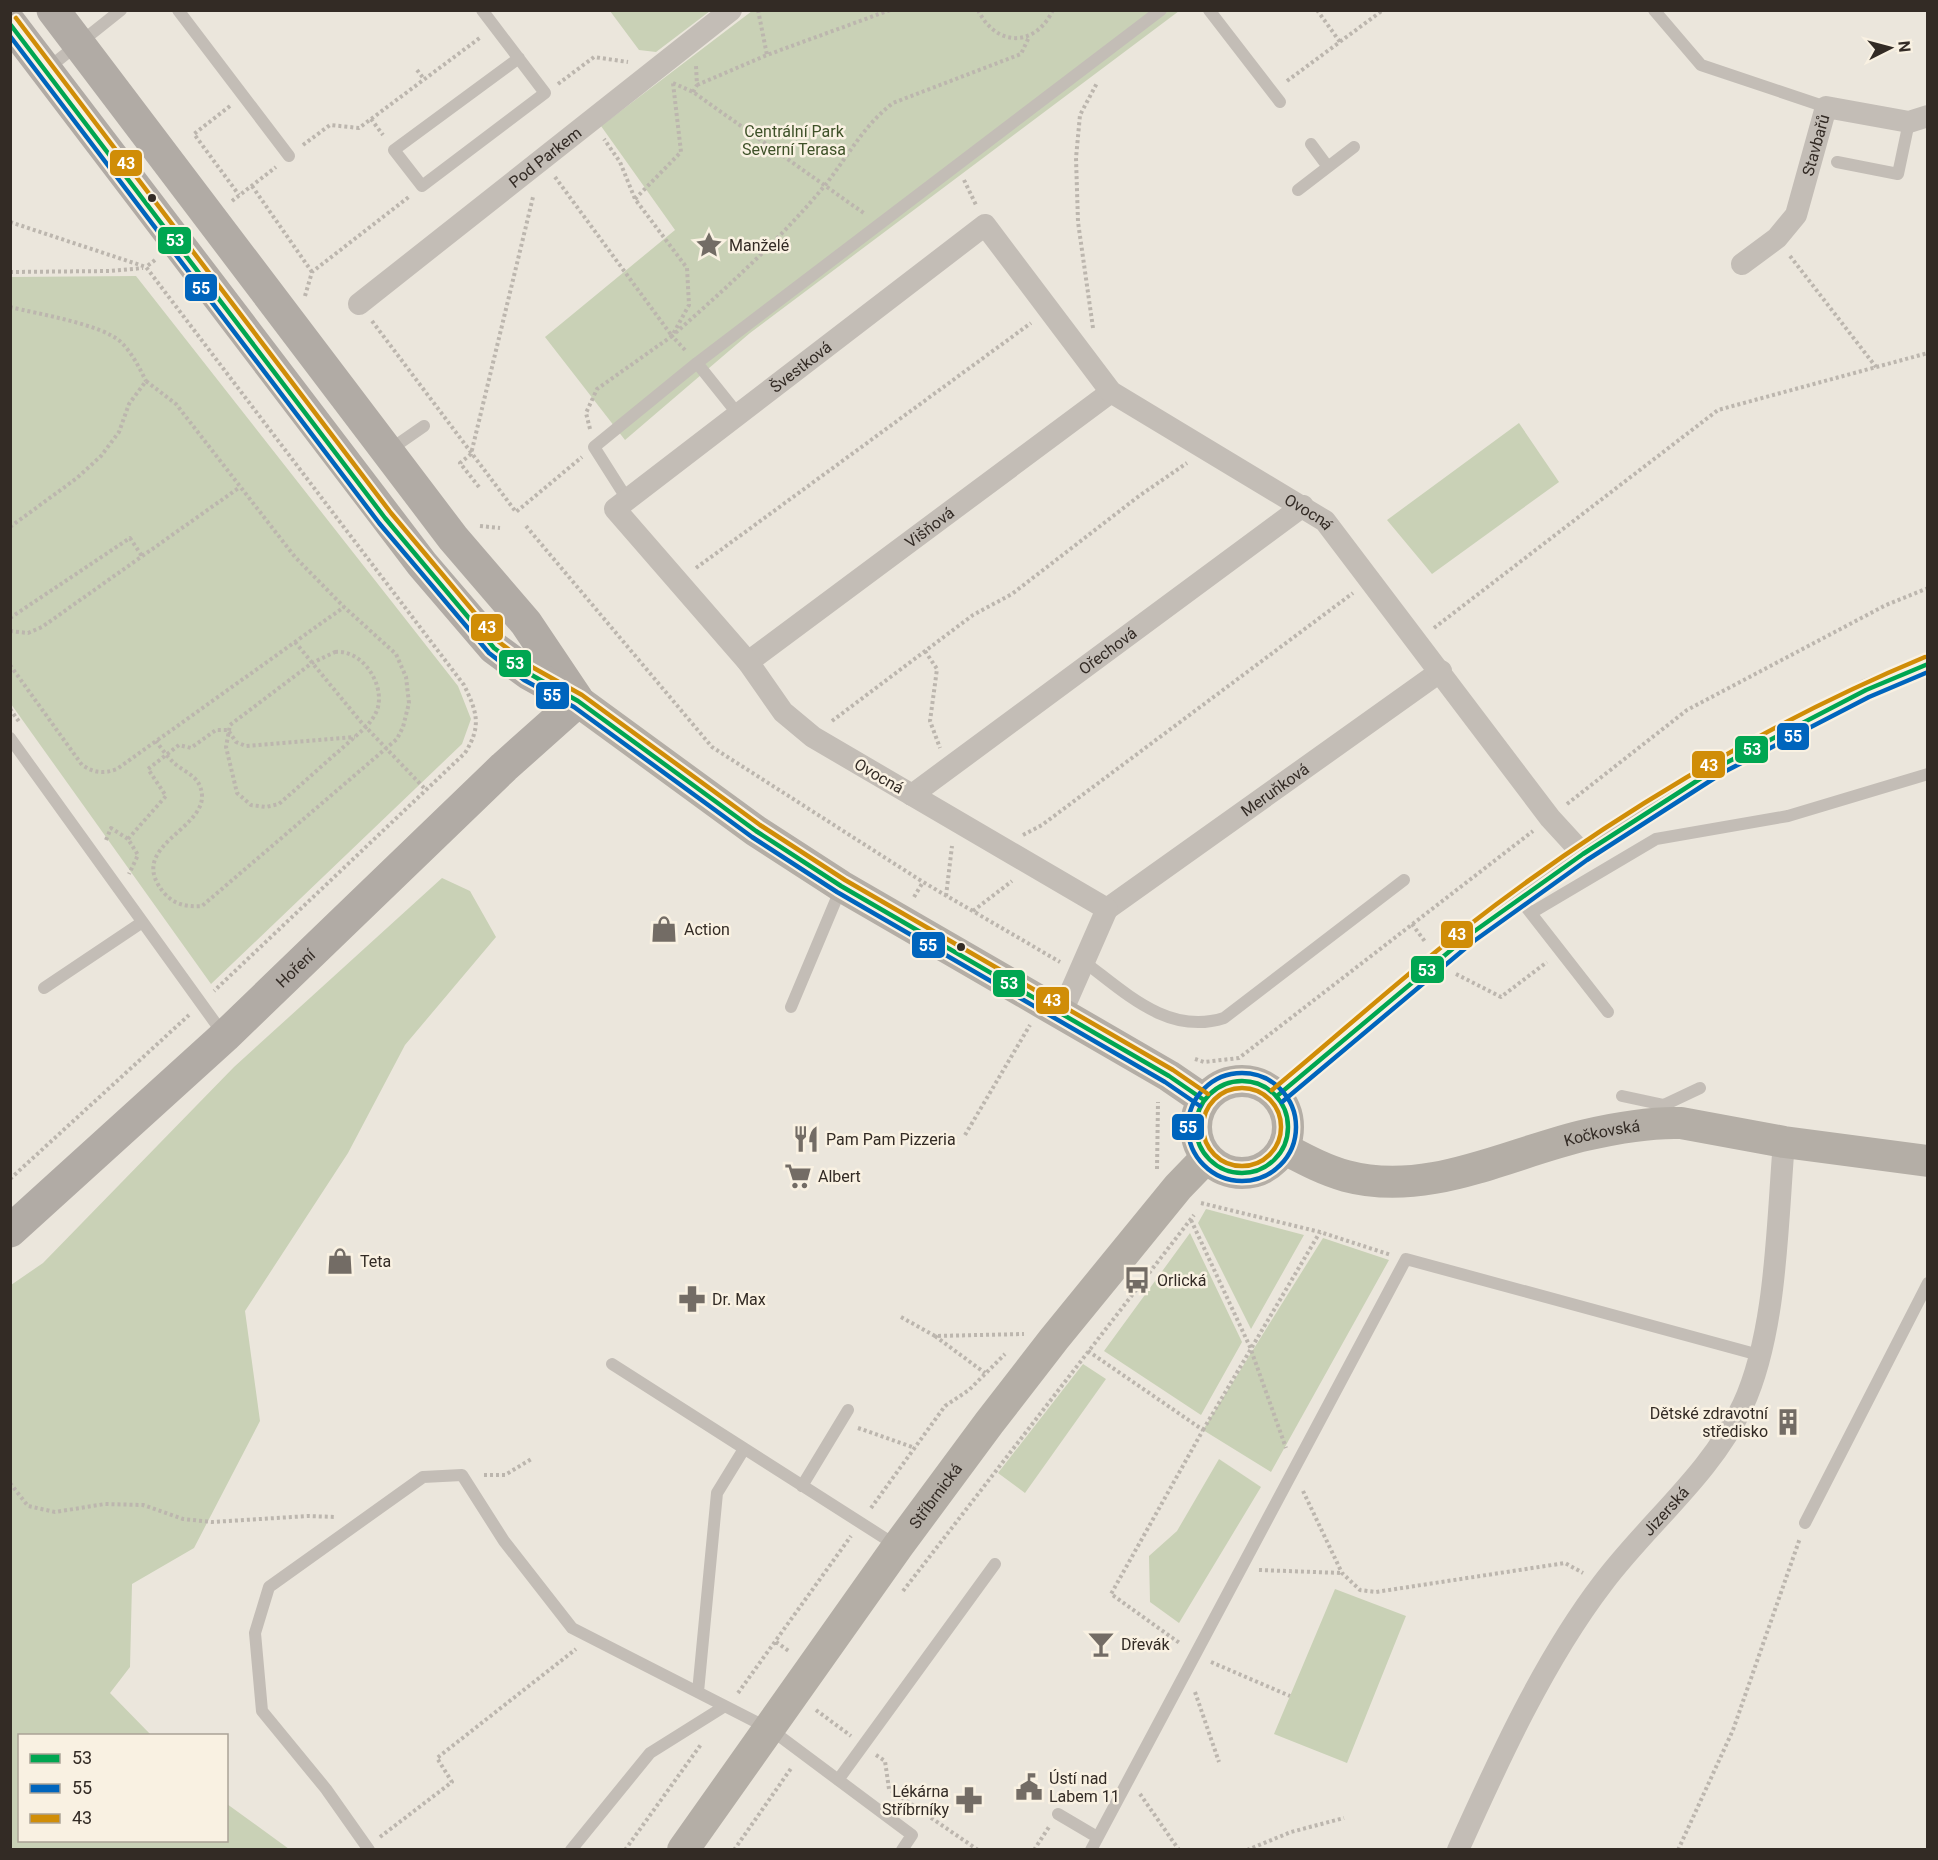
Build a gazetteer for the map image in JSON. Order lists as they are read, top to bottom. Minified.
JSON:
{"streets":{"main road":["Hoření"],"street":["Stavbařů","Pod Parkem","Švestková","Ovocná","Višňová","Ořechová","Meruňková","Kočkovská","Stříbrnická","Jizerská"]},"crossings":[["Švestková","Ovocná"],["Ovocná","Višňová"],["Ovocná","Ořechová"],["Ovocná","Meruňková"],["Kočkovská","Stříbrnická"],["Kočkovská","Jizerská"]],"parks":["Centrální Park Severní Terasa"],"places":{"place":["Manželé"],"shop":["Action","Teta"],"restaurant":["Pam Pam Pizzeria"],"supermarket":["Albert"],"bus stop":["Orlická"],"pharmacy":["Dr. Max","Lékárna Stříbrníky"],"building":["Dětské zdravotní středisko"],"bar":["Dřevák"],"public building":["Ústí nad Labem 11"]},"lines":["transit line 43","transit line 53","transit line 55"],"legend":["53","55","43"],"north":"right"}
